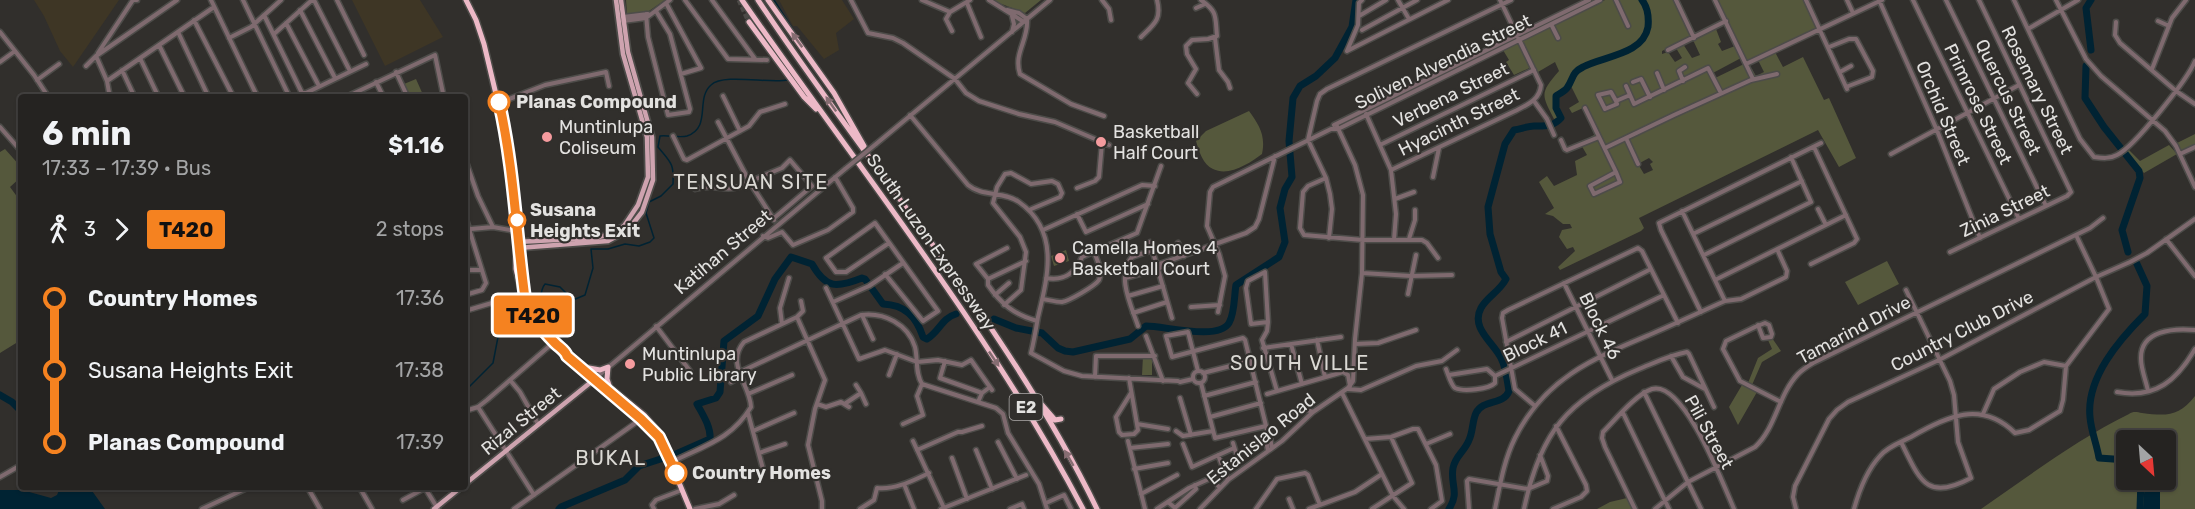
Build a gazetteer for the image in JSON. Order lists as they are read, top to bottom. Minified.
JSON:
{"streets":{"highway":["South Luzon Expressway","E2"],"main road":["Rizal Street"],"street":["Soliven Alvendia Street","Rosemary Street","Verbena Street","Quercus Street","Primrose Street","Orchid Street","Hyacinth Street","Zinia Street","Katihan Street","Block 46","Tamarind Drive","Country Club Drive","Block 41","Pili Street","Estanislao Road"]},"crossings":[["Soliven Alvendia Street","Hyacinth Street"],["Rosemary Street","Zinia Street"],["Verbena Street","Hyacinth Street"],["Quercus Street","Zinia Street"],["Primrose Street","Zinia Street"],["Orchid Street","Zinia Street"],["Katihan Street","Rizal Street"],["Block 46","Block 41"],["Tamarind Drive","Pili Street"]],"districts":["TENSUAN SITE","SOUTH VILLE","BUKAL"],"places":["Planas Compound","Muntinlupa Coliseum","Basketball Half Court","Susana Heights Exit","Camella Homes 4 Basketball Court","Muntinlupa Public Library","Country Homes"],"lines":["bus line T420"],"north":"bottom right","page":{"on_map":"T420","heading":["6 min","17:33 – 17:39 · Bus","$1.16"],"legs":["3","T420","2 stops"],"list":[{"name":"Country Homes","value":"17:36"},{"name":"Susana Heights Exit","value":"17:38"},{"name":"Planas Compound","value":"17:39"}]}}
